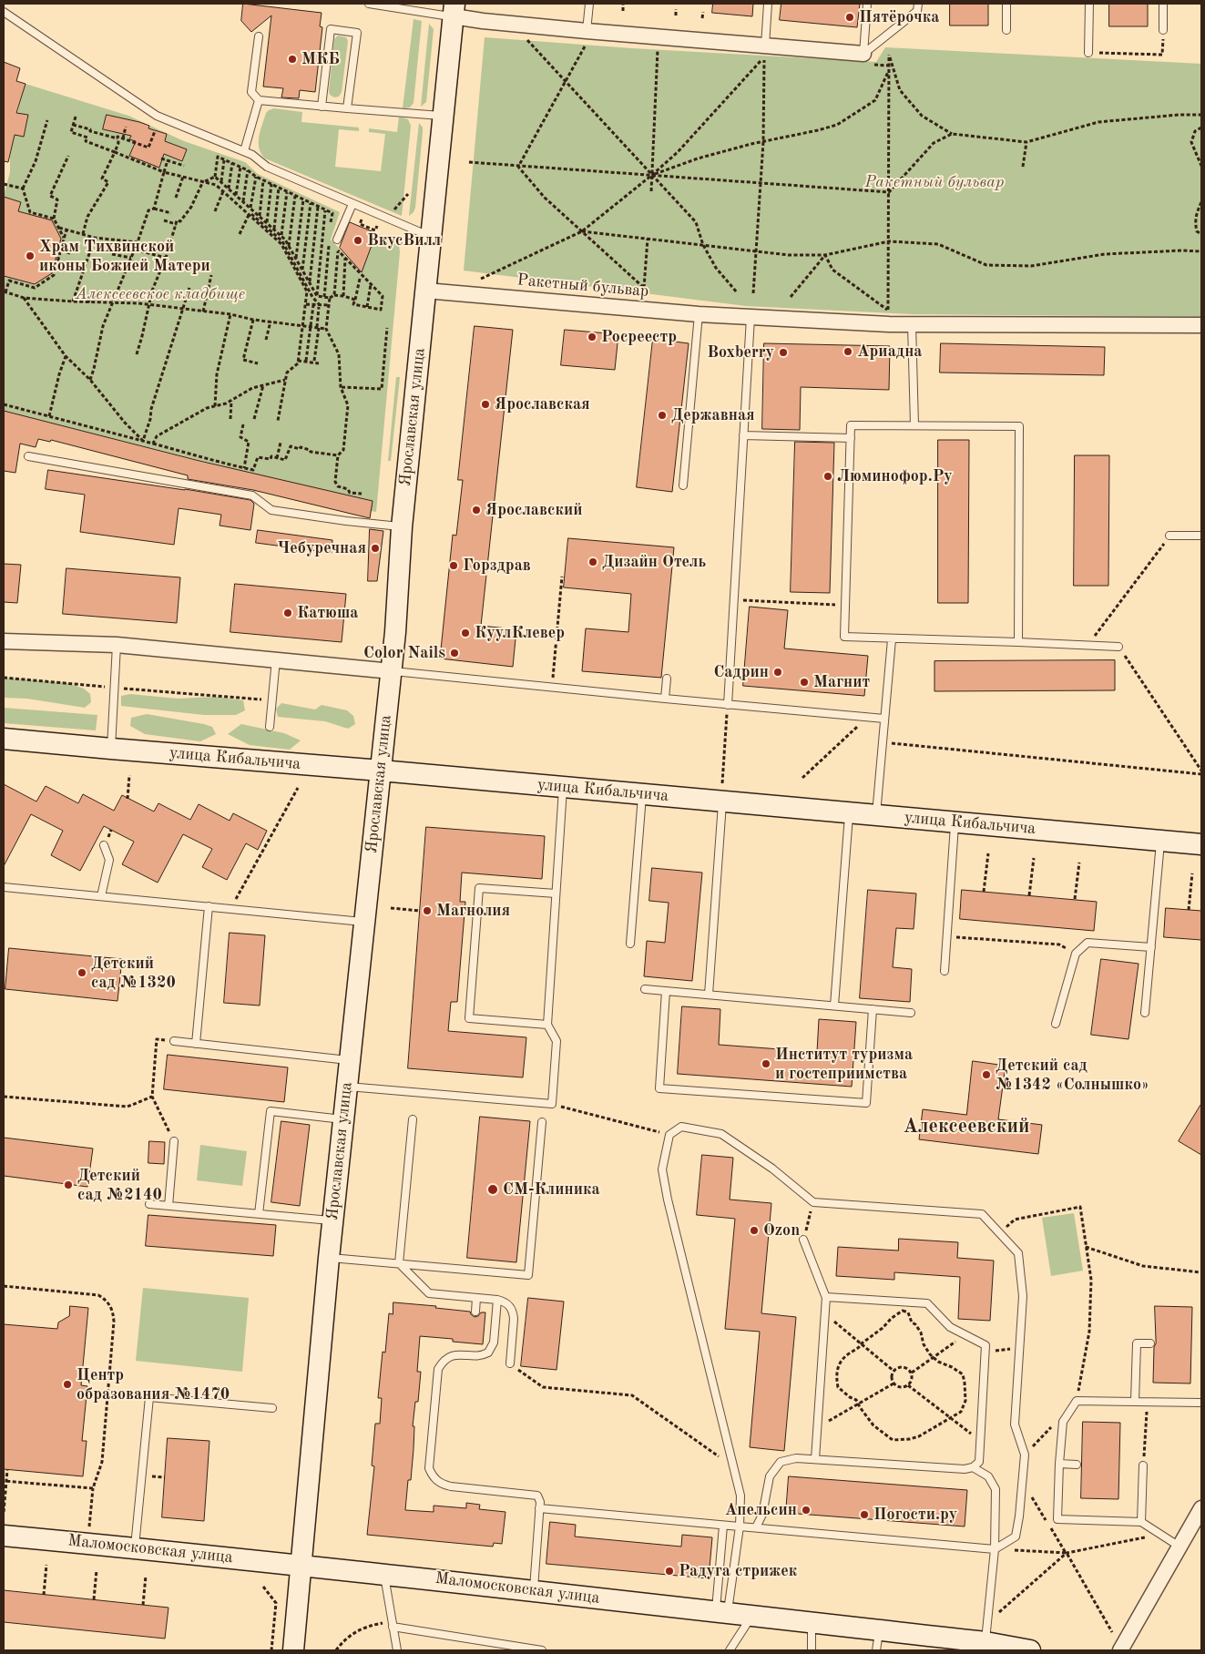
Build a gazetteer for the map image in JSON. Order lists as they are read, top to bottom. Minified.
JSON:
{"streets":{"street":["Ракетный бульвар","Ярославская улица","улица Кибальчича","Маломосковская улица"]},"crossings":[["Ракетный бульвар","Ярославская улица"],["Ярославская улица","улица Кибальчича"],["Ярославская улица","Маломосковская улица"]],"districts":["Алексеевский"],"parks":["Ракетный бульвар","Алексеевское кладбище"],"places":["Пятёрочка","МКБ","ВкусВилл","Храм Тихвинской иконы Божией Матери","Росреестр","Ариадна","Boxberry","Ярославская","Державная","Люминофор.Ру","Ярославский","Чебуречная","Дизайн Отель","Горздрав","Катюша","КуулКлевер","Color Nails","Садрин","Магнит","Магнолия","Детский сад №1320","Институт туризма и гостеприимства","Детский сад №1342 «Солнышко»","Детский сад №2140","СМ-Клиника","Ozon","Центр образования №1470","Апельсин","Погости.ру","Радуга стрижек"]}
